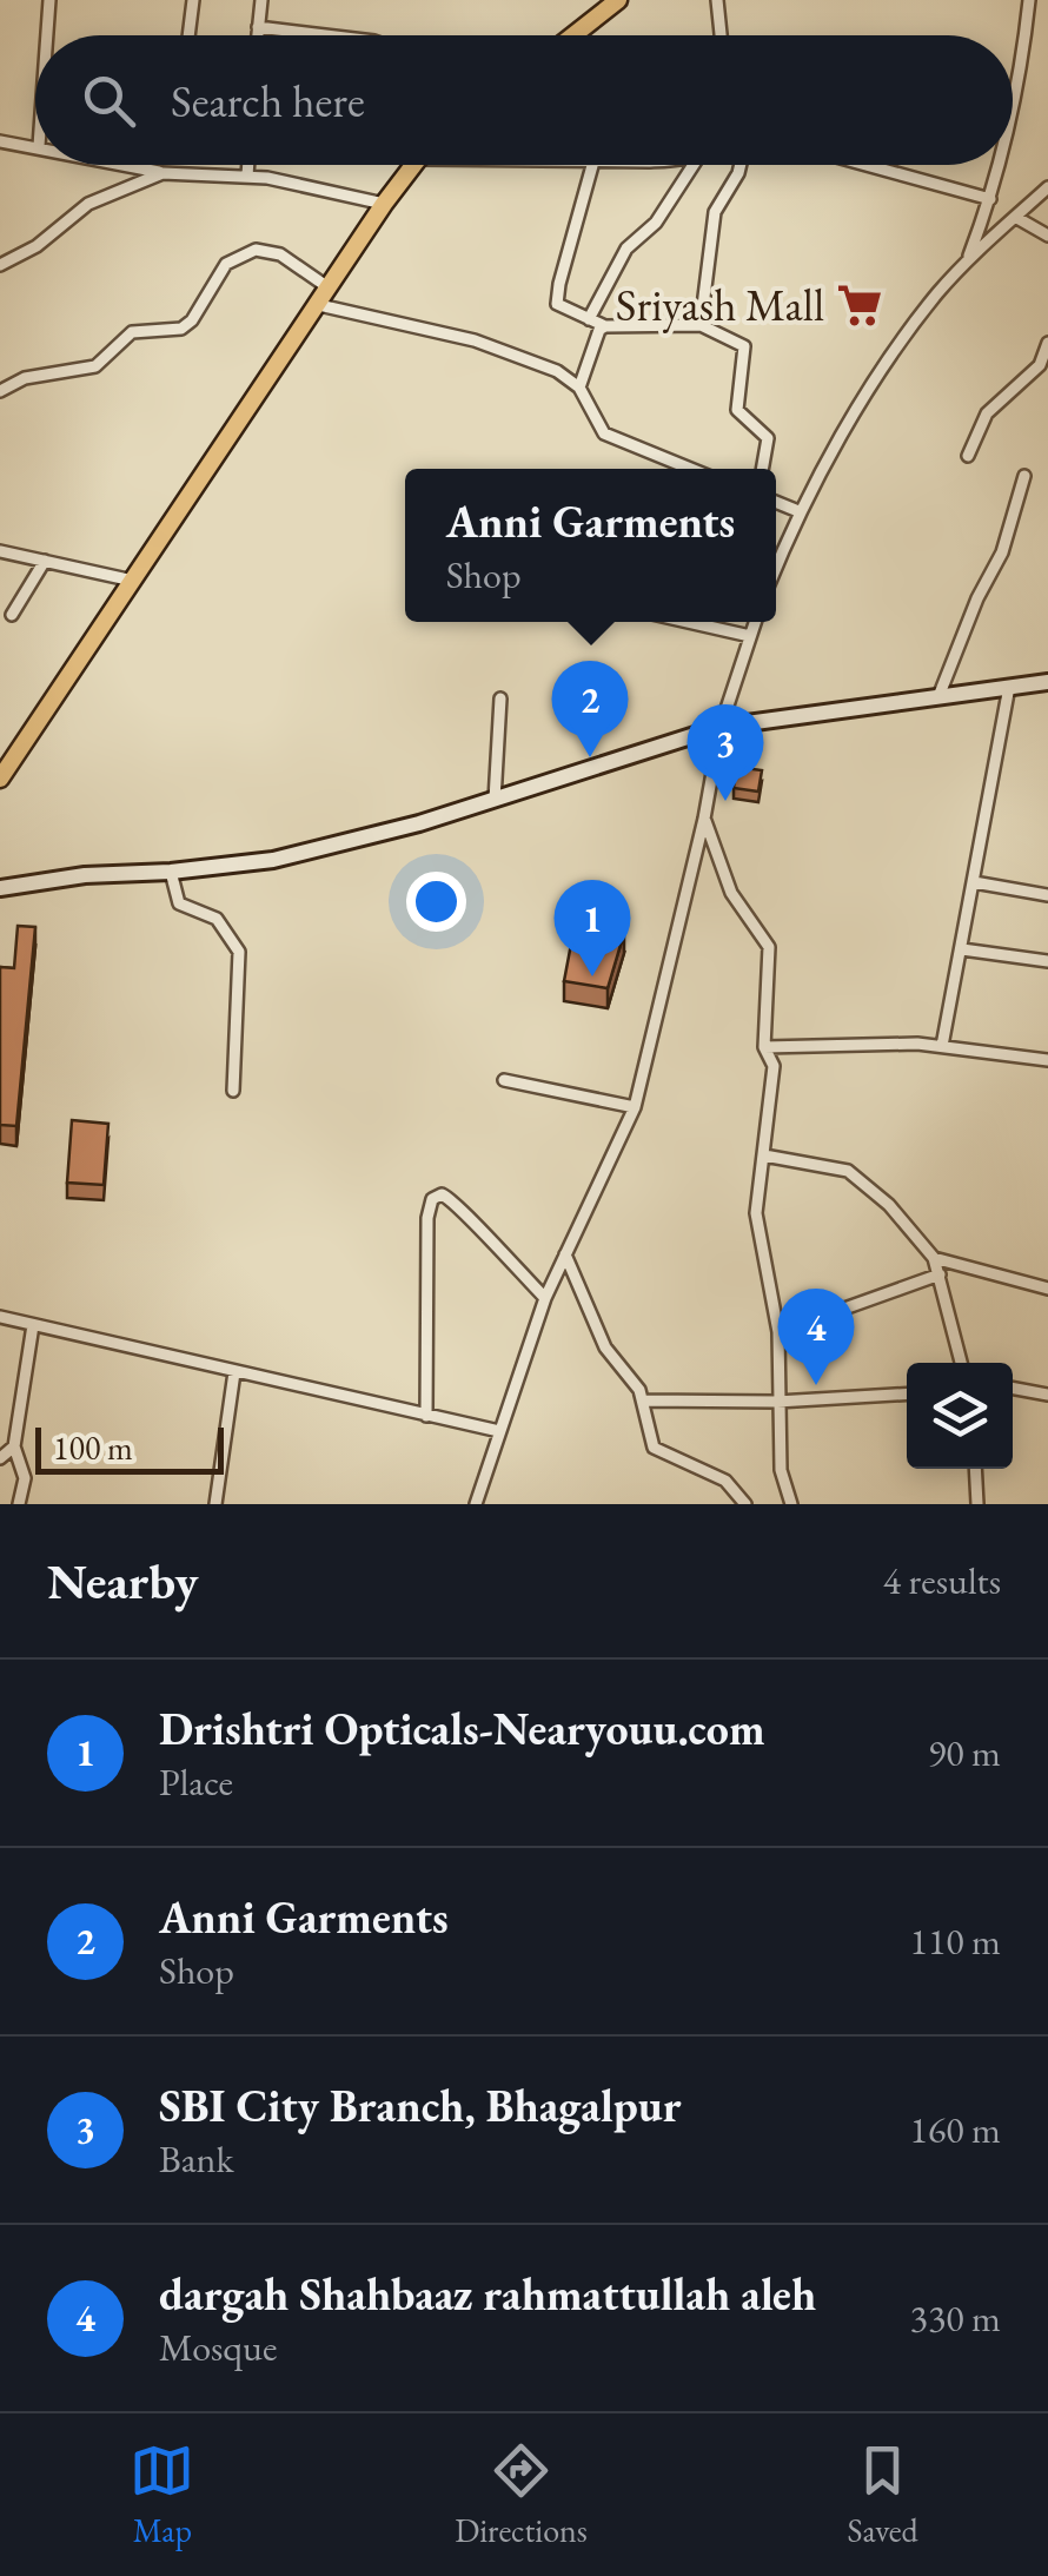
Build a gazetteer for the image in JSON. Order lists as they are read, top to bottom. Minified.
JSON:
{"places":{"supermarket":["Sriyash Mall"]},"scale_bar":"100 m","page":{"search":"Search here","popup":["Anni Garments","Shop"],"pins":["2","3","1","4"],"scale":"100 m","heading":["Nearby","4 results"],"list":[{"mark":"1","name":"Drishtri Opticals-Nearyouu.com","note":"Place","value":"90 m"},{"mark":"2","name":"Anni Garments","note":"Shop","value":"110 m"},{"mark":"3","name":"SBI City Branch, Bhagalpur","note":"Bank","value":"160 m"},{"mark":"4","name":"dargah Shahbaaz rahmattullah aleh","note":"Mosque","value":"330 m"}],"nav":["Map","Directions","Saved"]}}
